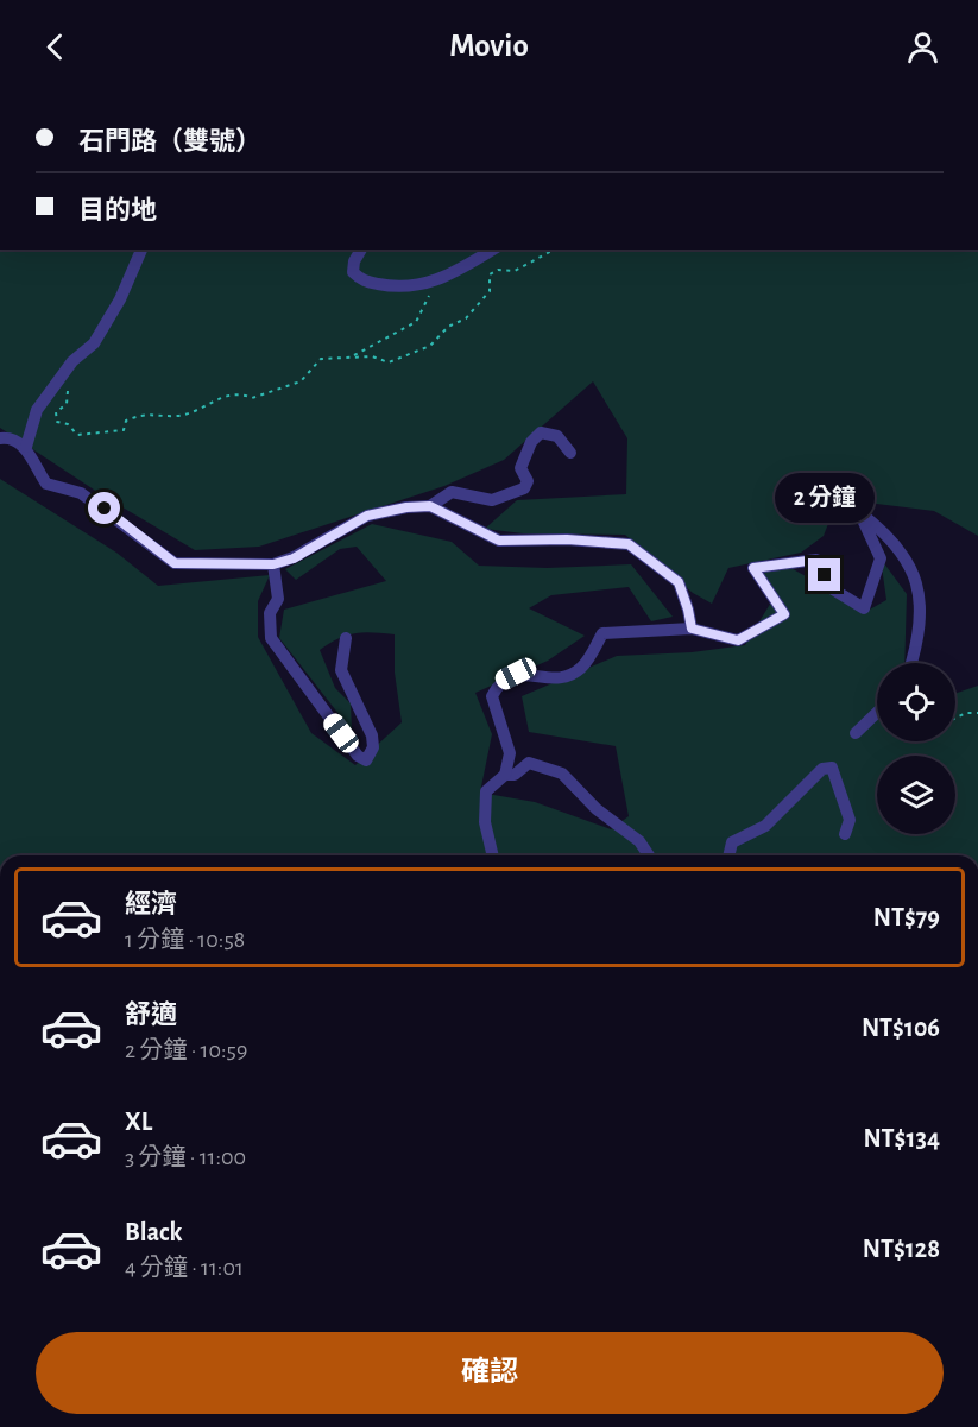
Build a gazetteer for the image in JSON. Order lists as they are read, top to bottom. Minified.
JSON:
{"page":{"header":"Movio","banner":["石門路（雙號）","目的地"],"bubble":"2 分鐘","list":[{"name":"經濟","note":"1 分鐘 · 10:58","value":"NT$79"},{"name":"舒適","note":"2 分鐘 · 10:59","value":"NT$106"},{"name":"XL","note":"3 分鐘 · 11:00","value":"NT$134"},{"name":"Black","note":"4 分鐘 · 11:01","value":"NT$128"}],"buttons":"確認"}}
